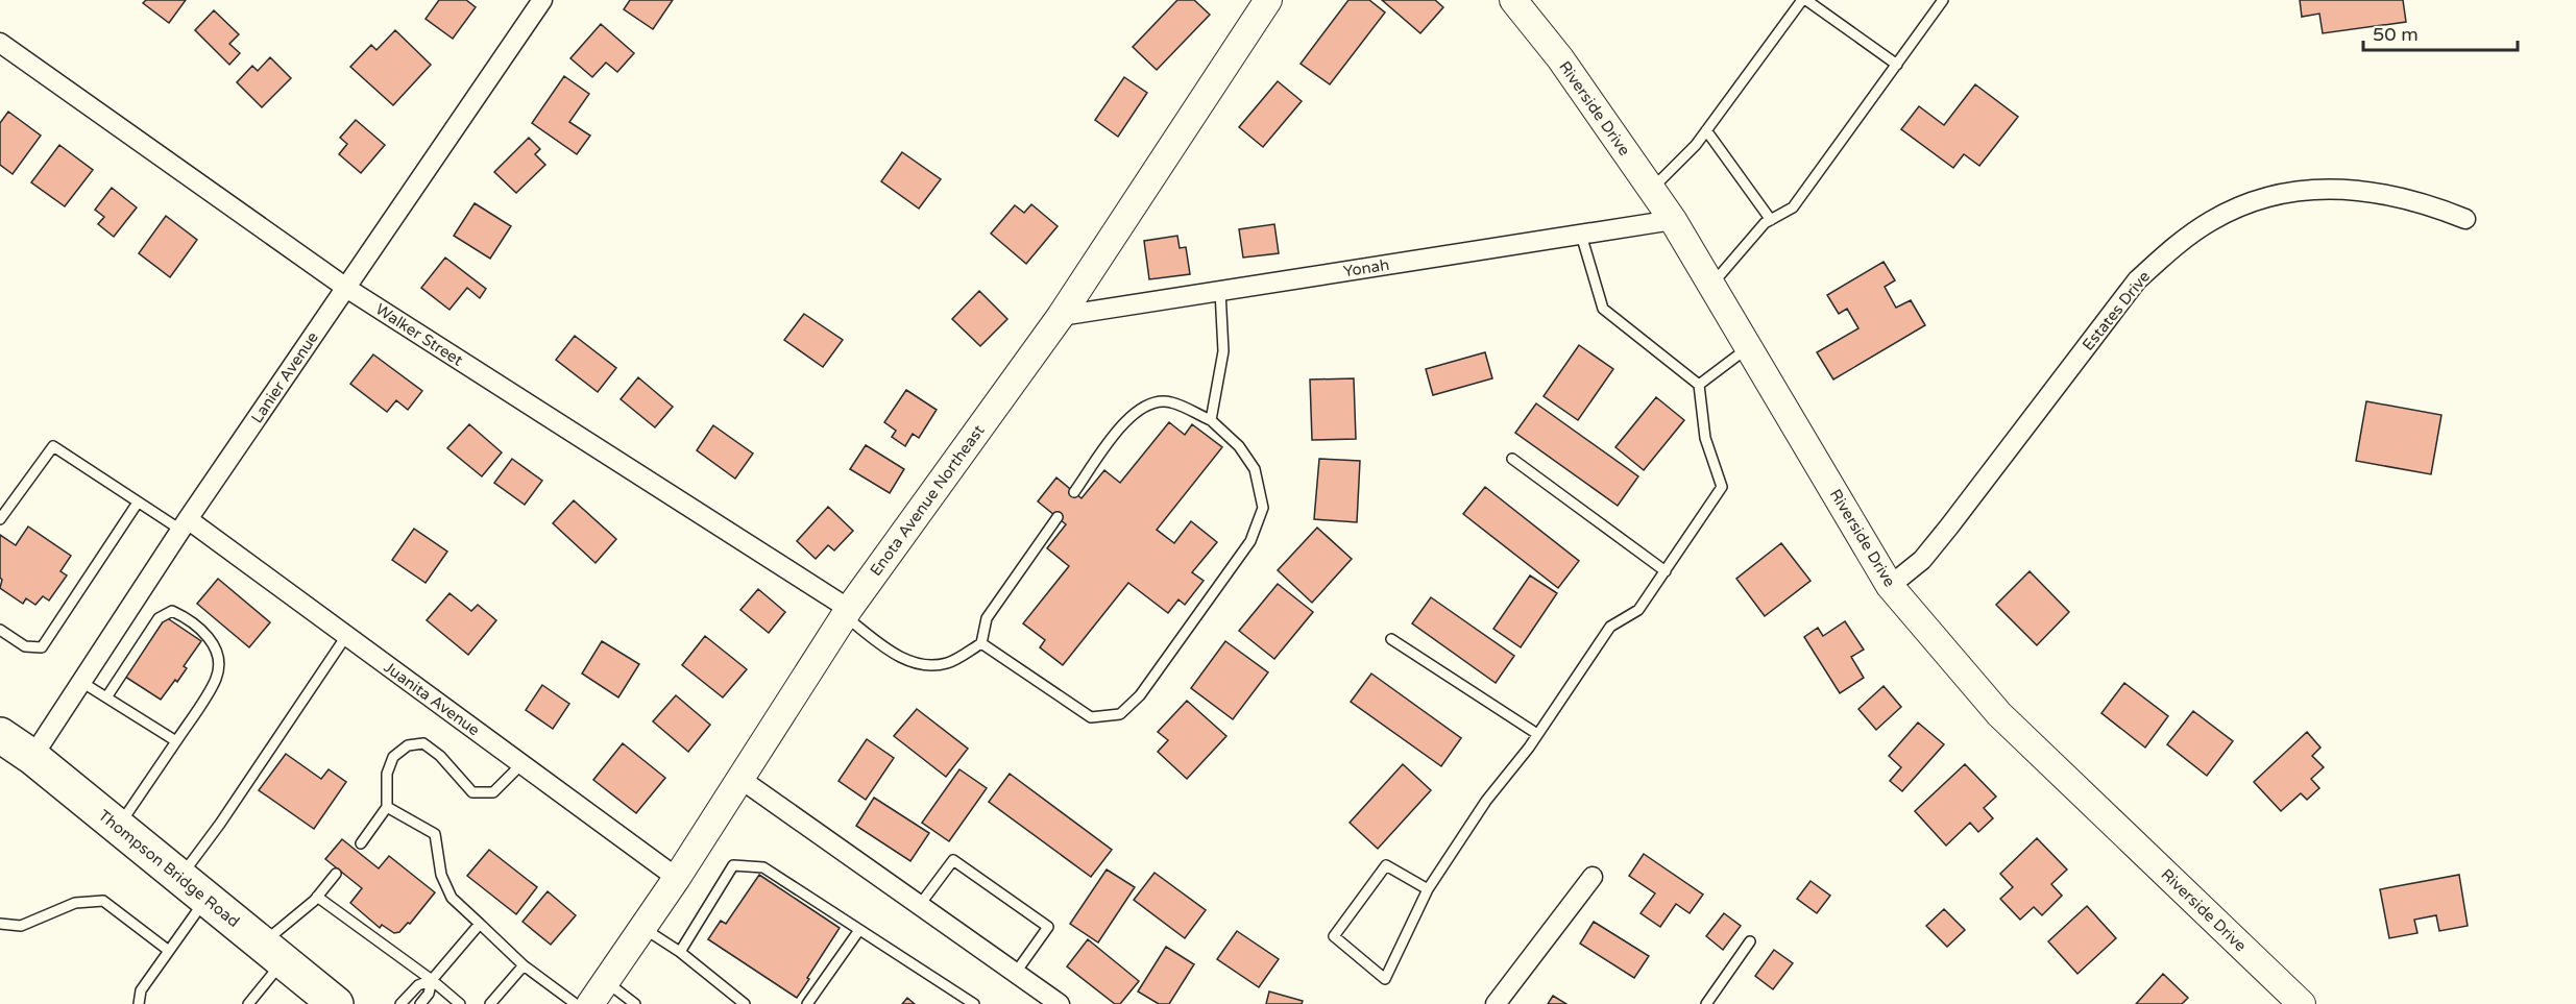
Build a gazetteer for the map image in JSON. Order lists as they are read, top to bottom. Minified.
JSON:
{"streets":{"highway":["Thompson Bridge Road"],"street":["Riverside Drive","Yonah","Estates Drive","Walker Street","Lanier Avenue","Enota Avenue Northeast","Juanita Avenue"]},"crossings":[["Riverside Drive","Yonah"],["Riverside Drive","Estates Drive"],["Yonah","Enota Avenue Northeast"],["Walker Street","Lanier Avenue"],["Walker Street","Enota Avenue Northeast"],["Lanier Avenue","Juanita Avenue"],["Lanier Avenue","Thompson Bridge Road"],["Enota Avenue Northeast","Juanita Avenue"]],"scale_bar":"50 m"}
